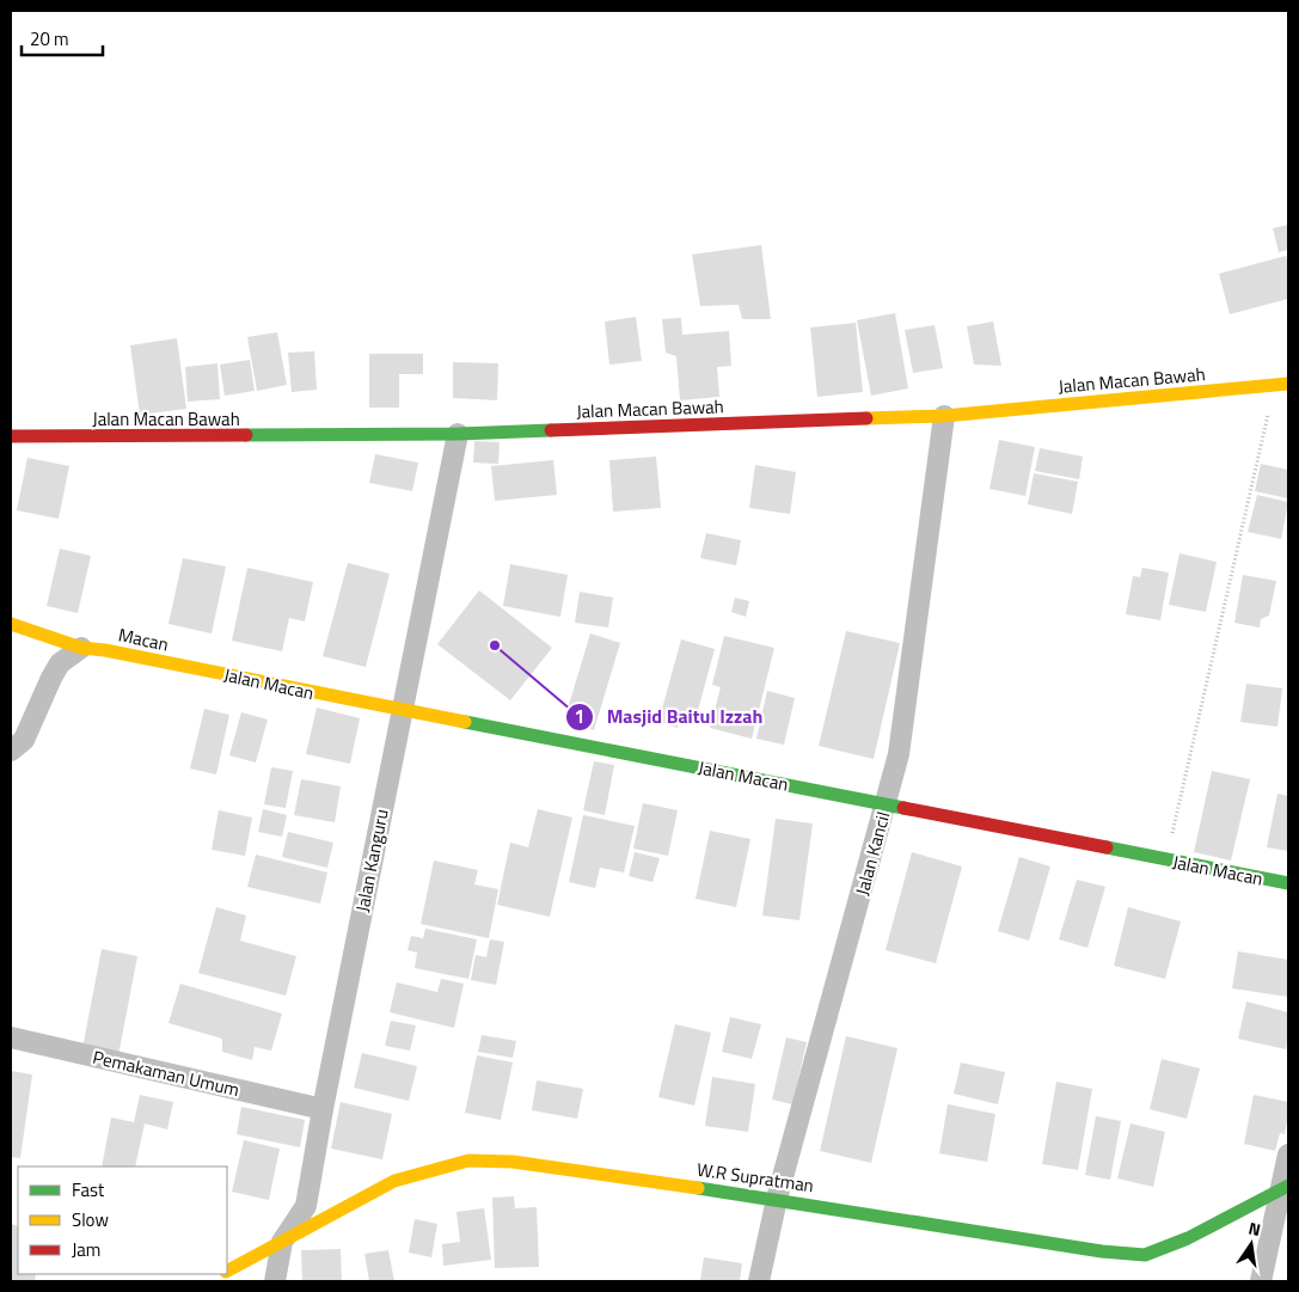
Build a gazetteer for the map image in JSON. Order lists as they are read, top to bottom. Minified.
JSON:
{"streets":{"street":["Jalan Macan Bawah","Macan","Jalan Macan","Jalan Kancil","Jalan Kanguru","Pemakaman Umum","W.R Supratman"]},"crossings":[["Jalan Macan Bawah","Jalan Kancil"],["Jalan Macan Bawah","Jalan Kanguru"],["Macan","Jalan Macan"],["Jalan Macan","Jalan Kancil"],["Jalan Macan","Jalan Kanguru"],["Jalan Kancil","W.R Supratman"],["Jalan Kanguru","Pemakaman Umum"],["Jalan Kanguru","W.R Supratman"]],"places":["Masjid Baitul Izzah"],"legend":["Fast","Slow","Jam"],"scale_bar":"20 m","north":"top"}
